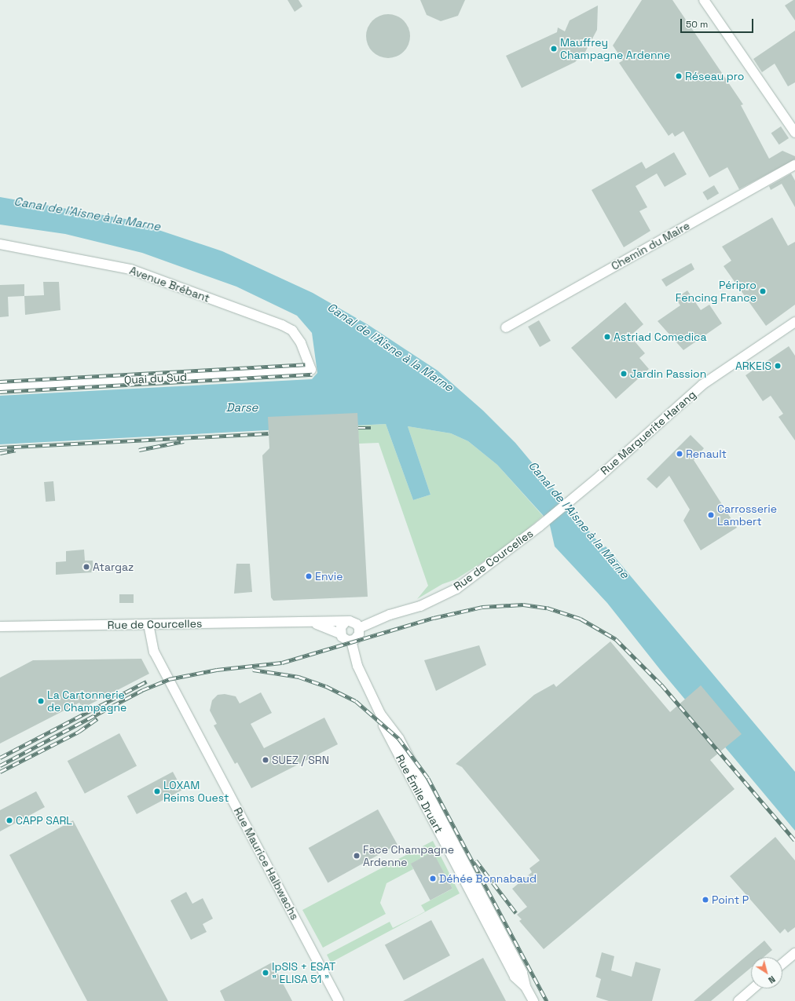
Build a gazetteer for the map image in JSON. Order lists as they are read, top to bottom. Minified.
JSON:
{"streets":{"street":["Chemin du Maire","Avenue Brébant","Quai du Sud","Rue Marguerite Harang","Rue de Courcelles","Rue Émile Druart","Rue Maurice Halbwachs"]},"crossings":[["Avenue Brébant","Quai du Sud"],["Rue Marguerite Harang","Rue de Courcelles"],["Rue de Courcelles","Rue Émile Druart"],["Rue de Courcelles","Rue Maurice Halbwachs"]],"water":["Canal de l'Aisne à la Marne","Darse"],"places":["Mauffrey Champagne Ardenne","Réseau pro","Péripro Fencing France","Astriad Comedica","ARKEIS","Jardin Passion","Renault","Carrosserie Lambert","Atargaz","Envie","La Cartonnerie de Champagne","SUEZ / SRN","LOXAM Reims Ouest","CAPP SARL","Face Champagne Ardenne","Déhée Bonnabaud","Point P","IpSIS + ESAT \" ELISA 51 \""],"scale_bar":"50 m","north":"bottom right"}
